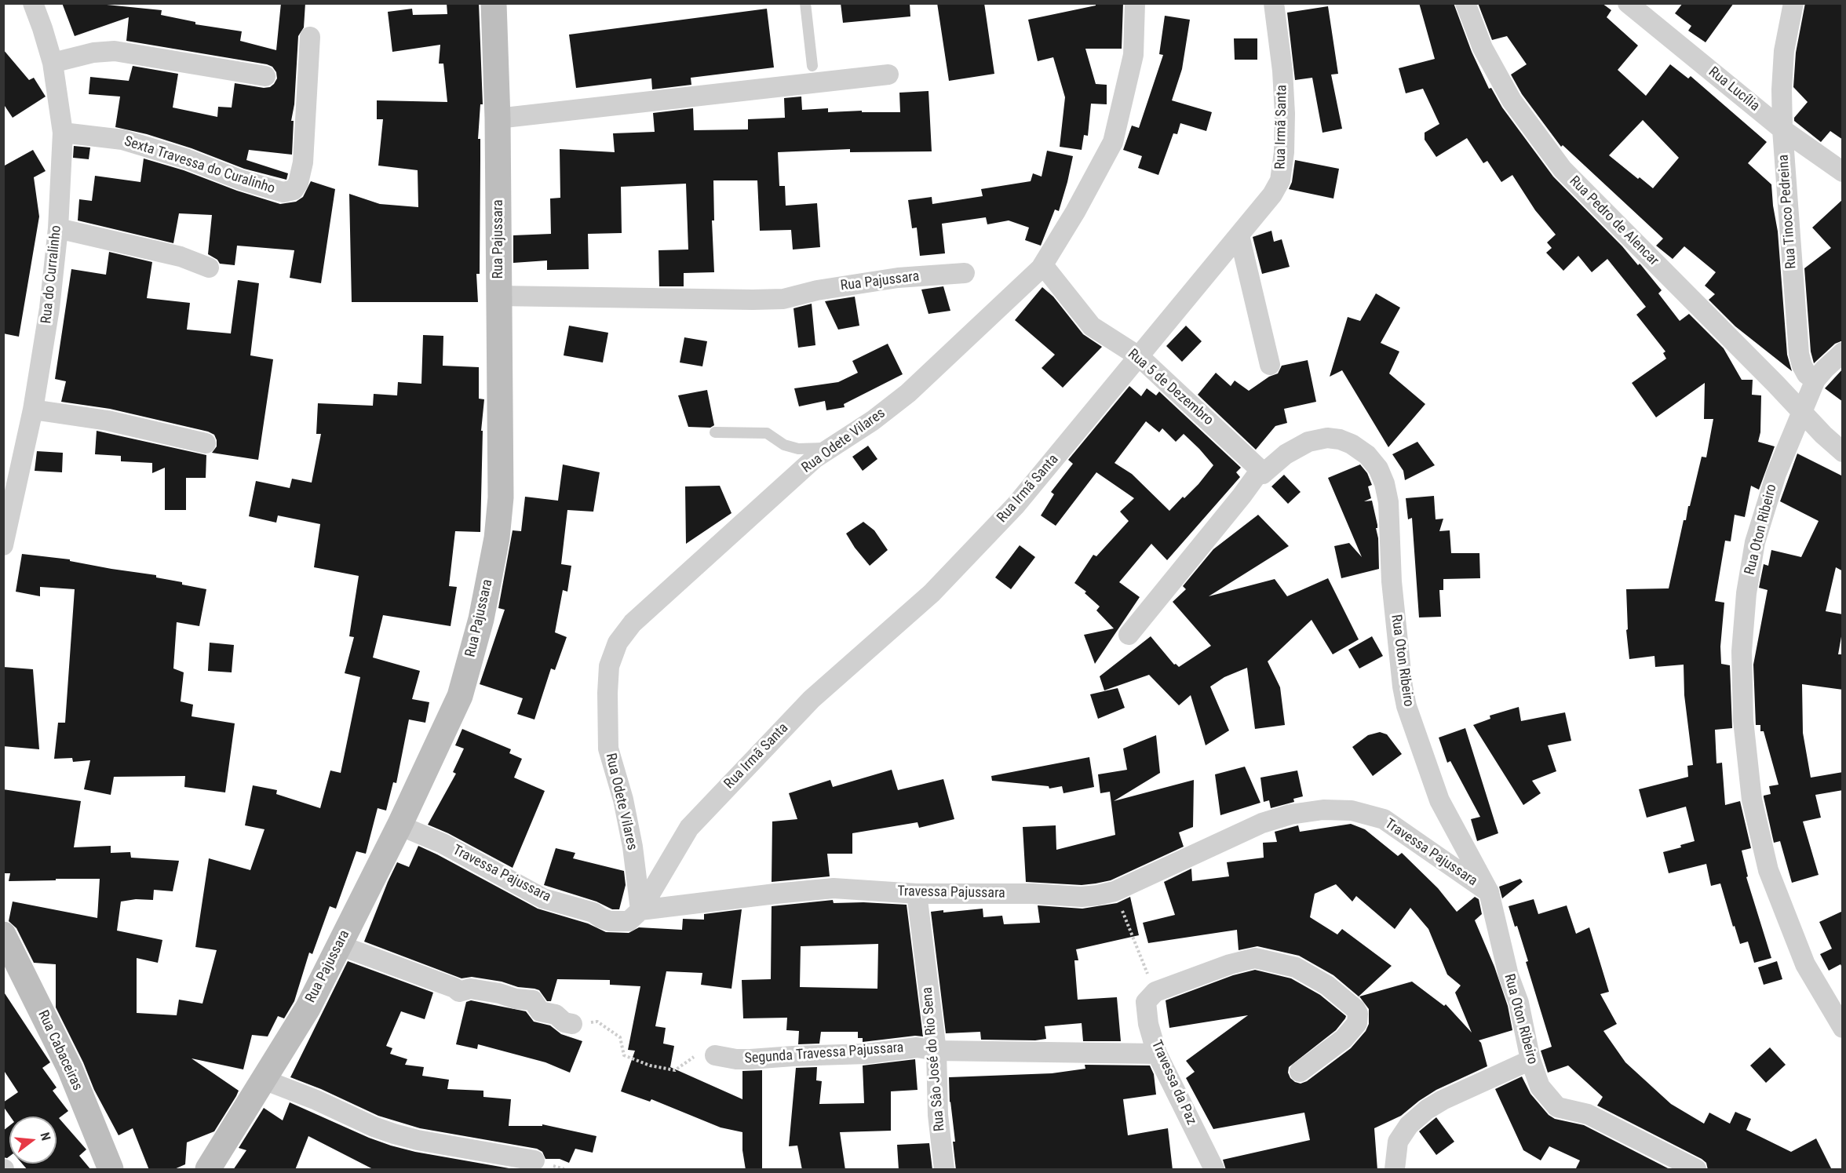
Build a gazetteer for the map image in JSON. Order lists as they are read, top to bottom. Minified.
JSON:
{"streets":{"main road":["Rua Pajussara","Rua Cabaceiras"],"street":["Rua Lucília","Rua Irmã Santa","Sexta Travessa do Curalinho","Rua Tinoco Pedreina","Rua Pedro de Alencar","Rua do Curralinho","Rua 5 de Dezembro","Rua Odete Vilares","Rua Oton Ribeiro","Travessa Pajussara","Segunda Travessa Pajussara","Rua Sâo José do Rio Sena","Travessa da Paz"]},"crossings":[["Rua Lucília","Rua Tinoco Pedreina"],["Rua Irmã Santa","Rua 5 de Dezembro"],["Rua Irmã Santa","Rua Odete Vilares"],["Rua Irmã Santa","Travessa Pajussara"],["Sexta Travessa do Curalinho","Rua do Curralinho"],["Rua Pedro de Alencar","Rua Oton Ribeiro"],["Rua Pajussara","Travessa Pajussara"],["Rua 5 de Dezembro","Rua Odete Vilares"],["Rua 5 de Dezembro","Rua Oton Ribeiro"],["Rua Odete Vilares","Travessa Pajussara"],["Rua Oton Ribeiro","Travessa Pajussara"],["Travessa Pajussara","Rua Sâo José do Rio Sena"],["Segunda Travessa Pajussara","Rua Sâo José do Rio Sena"],["Segunda Travessa Pajussara","Travessa da Paz"]],"north":"right"}
